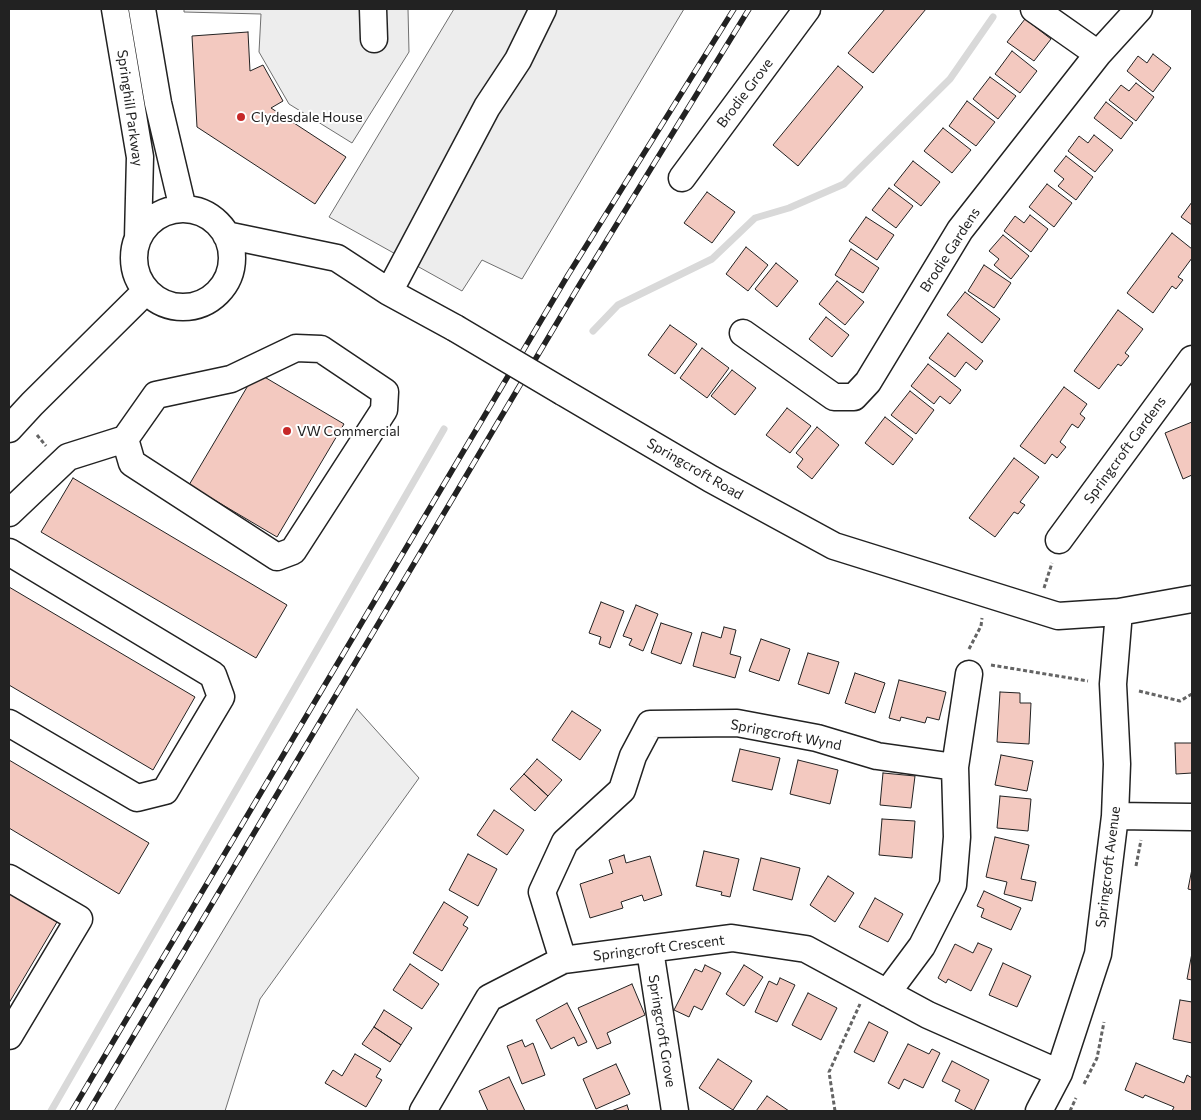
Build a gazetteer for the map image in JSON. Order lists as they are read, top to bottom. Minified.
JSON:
{"streets":{"street":["Brodie Grove","Springhill Parkway","Brodie Gardens","Springcroft Gardens","Springcroft Road","Springcroft Wynd","Springcroft Avenue","Springcroft Crescent","Springcroft Grove"]},"crossings":[["Springhill Parkway","Springcroft Road"],["Springcroft Road","Springcroft Avenue"],["Springcroft Wynd","Springcroft Crescent"],["Springcroft Avenue","Springcroft Crescent"],["Springcroft Crescent","Springcroft Grove"]],"places":["Clydesdale House","VW Commercial"]}
